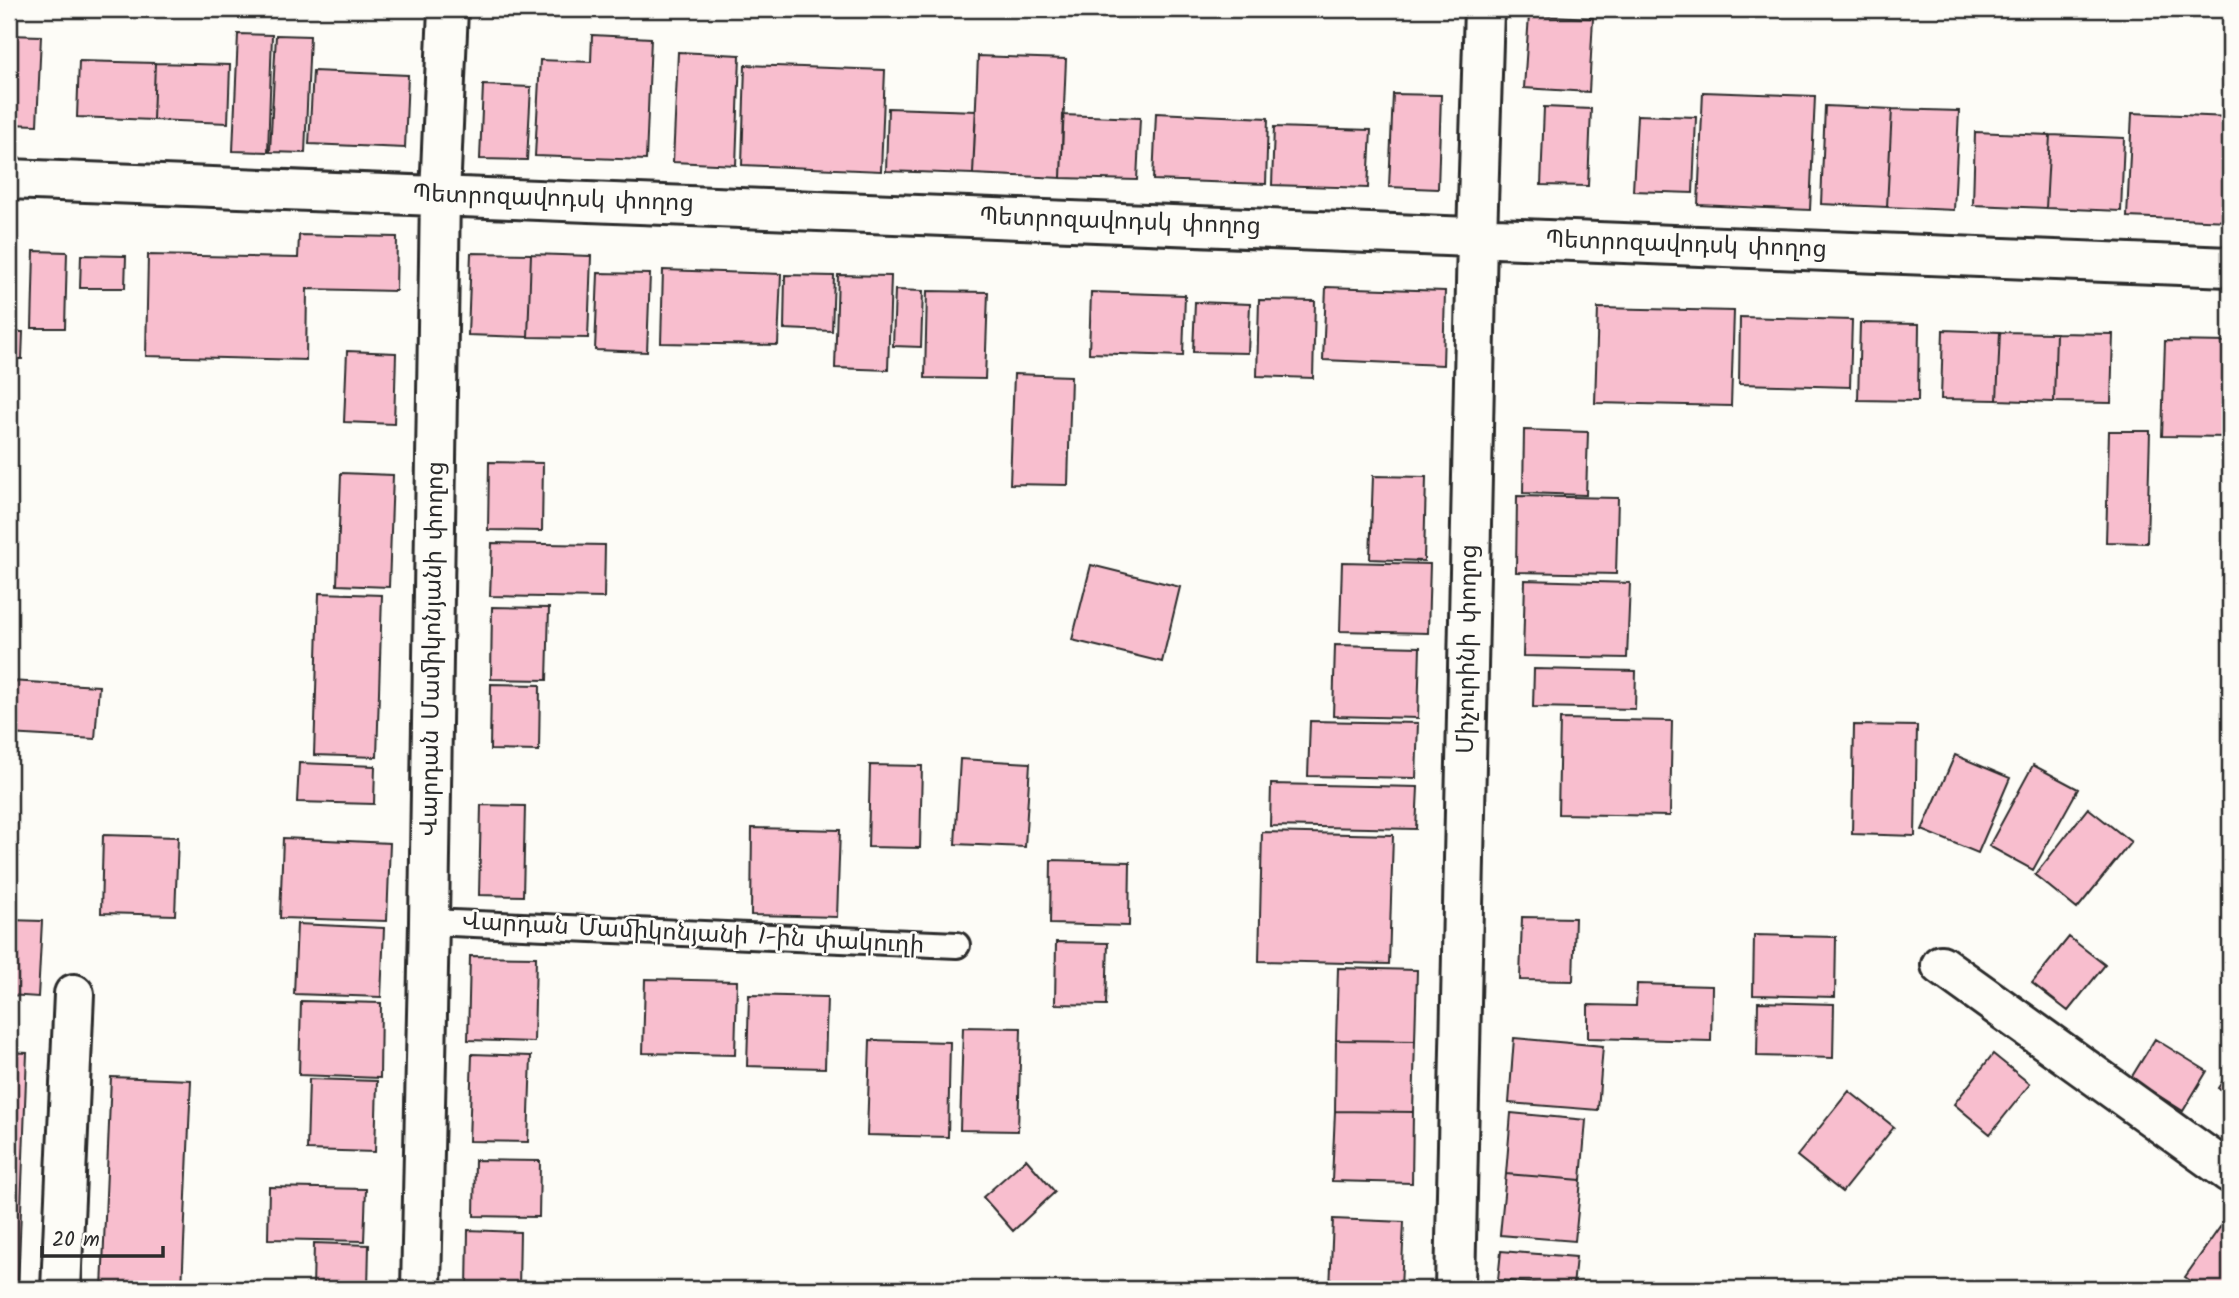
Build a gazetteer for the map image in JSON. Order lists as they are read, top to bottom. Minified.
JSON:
{"streets":{"street":["Պետրոզավոդսկ փողոց","Վարդան Մամիկոնյանի փողոց","Միչուրինի փողոց"],"lane":["Վարդան Մամիկոնյանի 1-ին փակուղի"]},"crossings":[["Պետրոզավոդսկ փողոց","Վարդան Մամիկոնյանի փողոց"],["Պետրոզավոդսկ փողոց","Միչուրինի փողոց"],["Վարդան Մամիկոնյանի փողոց","Վարդան Մամիկոնյանի 1-ին փակուղի"]],"scale_bar":"20 m"}
